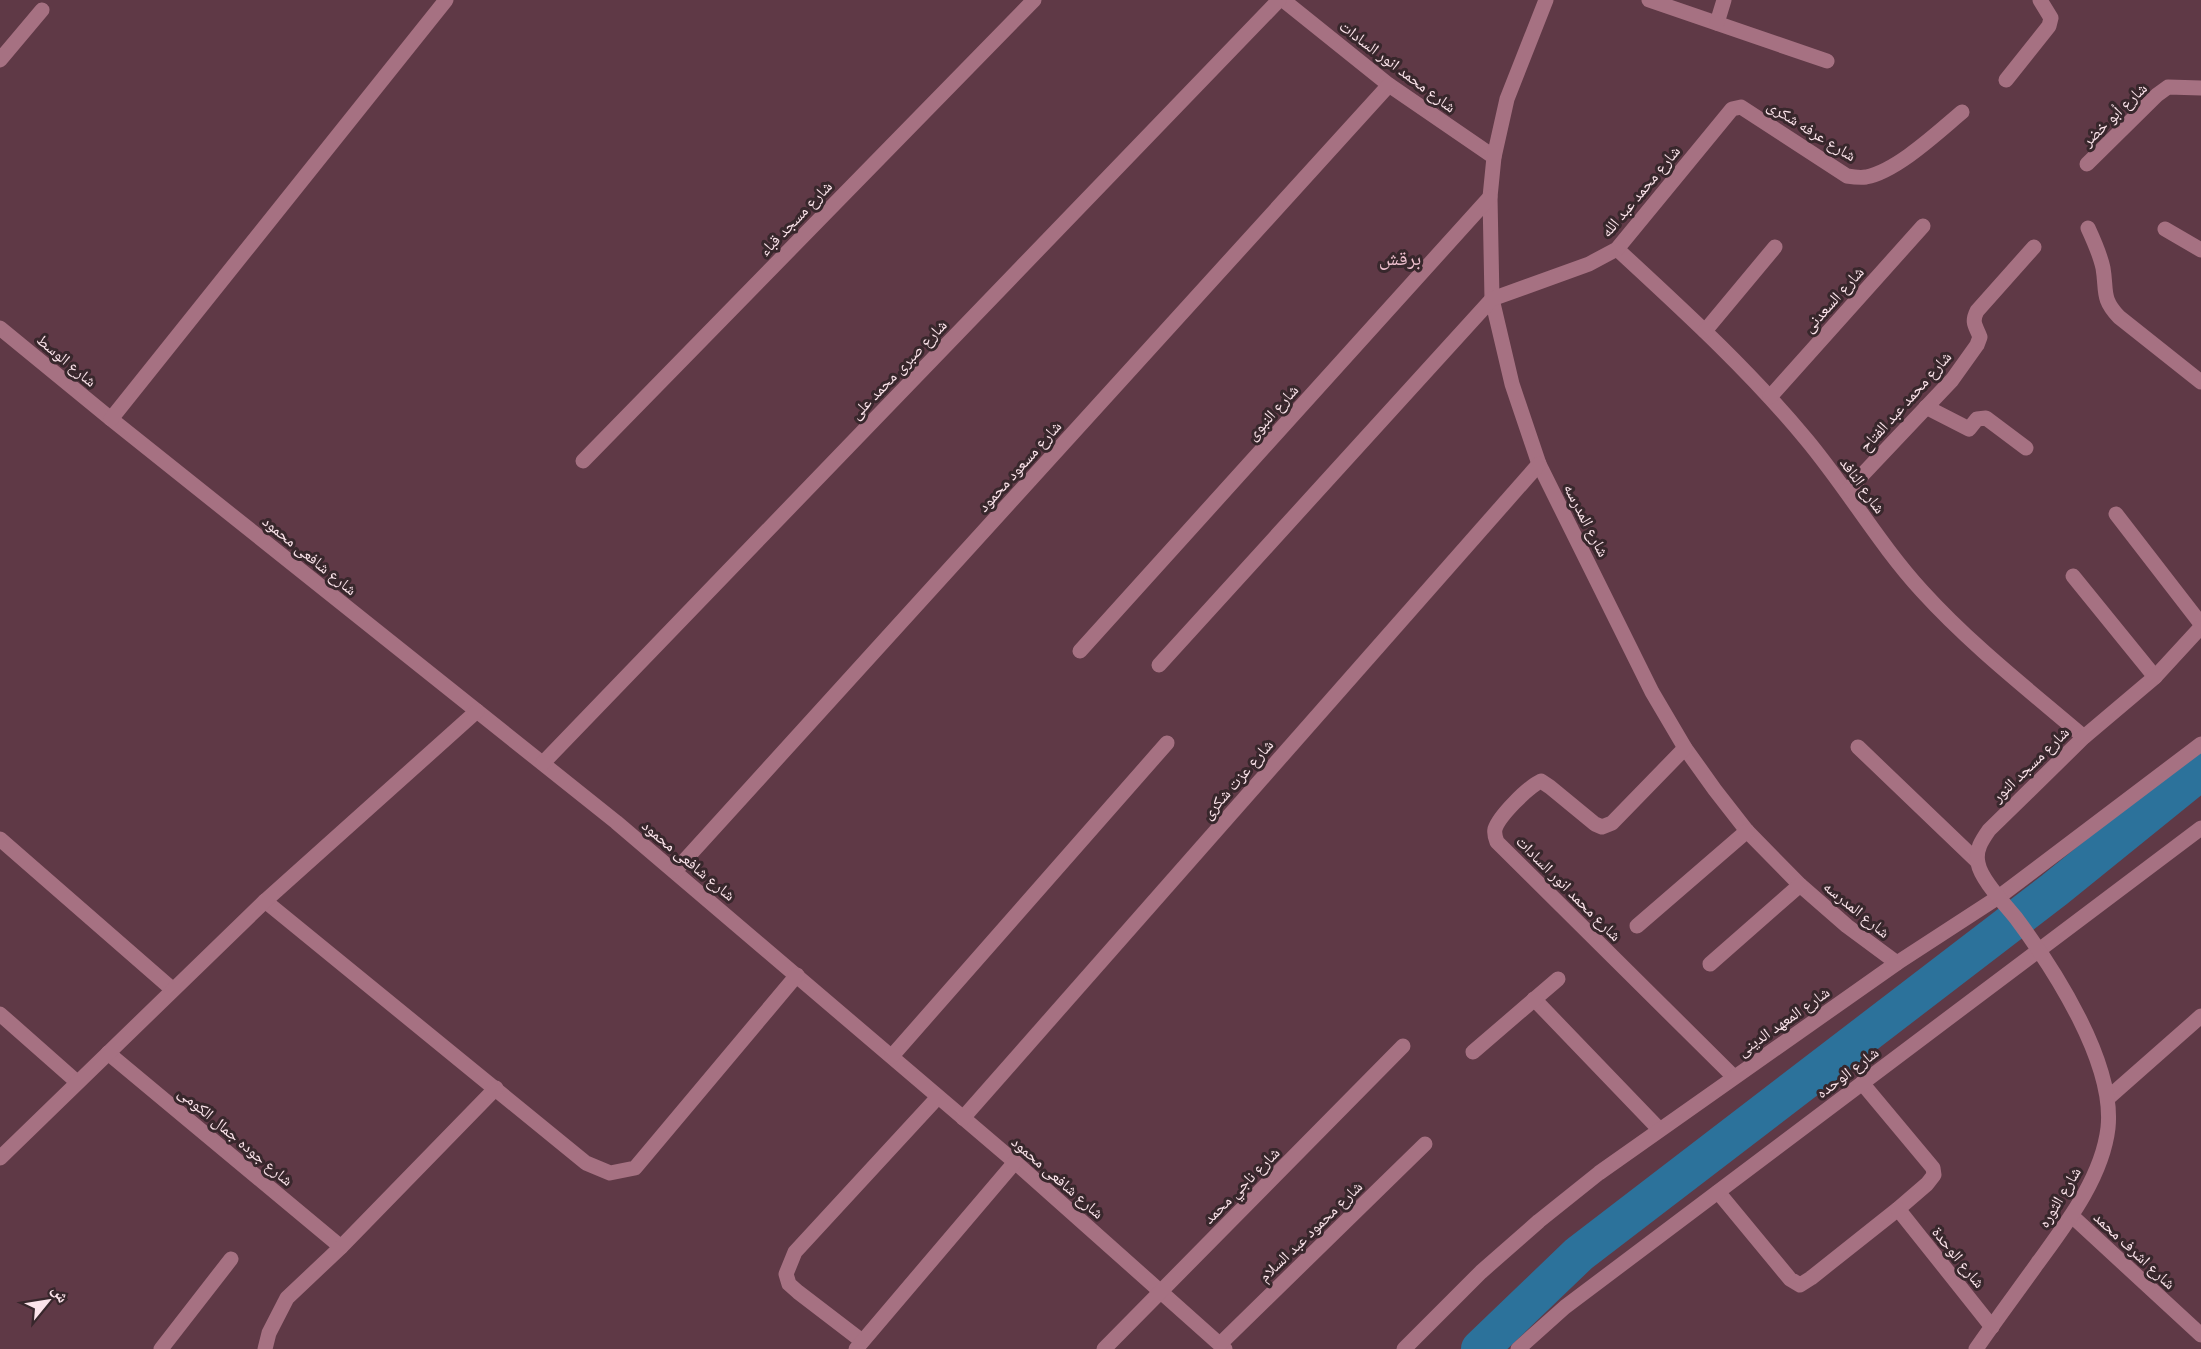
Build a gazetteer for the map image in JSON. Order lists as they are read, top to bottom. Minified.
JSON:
{"streets":{"street":["شارع محمد انور السادات","شارع أبو خضر","شارع عرفه شكرى","شارع محمد عبد الله","شارع مسجد قباء","شارع السعدنى","شارع الوسط","شارع صبرى محمد على","شارع محمد عبد الفتاح","شارع النبوى","شارع مسعود محمود","شارع النافد","شارع المدرسه","شارع شافعى محمود","شارع مسجد النور","شارع عزت شكرى","شارع المعهد الدينى","شارع الوحده","شارع جوده جمال الكومى","شارع ناجي محمد","شارع الثوره","شارع محمود عبد السلام","شارع اشرف محمد","شارع الوحدة"]},"crossings":[["شارع محمد انور السادات","شارع صبرى محمد على"],["شارع محمد انور السادات","شارع مسعود محمود"],["شارع محمد انور السادات","شارع المدرسه"],["شارع محمد انور السادات","شارع المعهد الدينى"],["شارع عرفه شكرى","شارع محمد عبد الله"],["شارع محمد عبد الله","شارع النافد"],["شارع محمد عبد الله","شارع المدرسه"],["شارع السعدنى","شارع النافد"],["شارع الوسط","شارع شافعى محمود"],["شارع صبرى محمد على","شارع شافعى محمود"],["شارع محمد عبد الفتاح","شارع النافد"],["شارع النبوى","شارع المدرسه"],["شارع مسعود محمود","شارع شافعى محمود"],["شارع النافد","شارع مسجد النور"],["شارع المدرسه","شارع عزت شكرى"],["شارع المدرسه","شارع المعهد الدينى"],["شارع شافعى محمود","شارع عزت شكرى"],["شارع شافعى محمود","شارع ناجي محمد"],["شارع شافعى محمود","شارع محمود عبد السلام"],["شارع الوحده","شارع الثوره"],["شارع الثوره","شارع اشرف محمد"],["شارع الثوره","شارع الوحدة"]],"districts":["برقش"],"north":"top right"}
